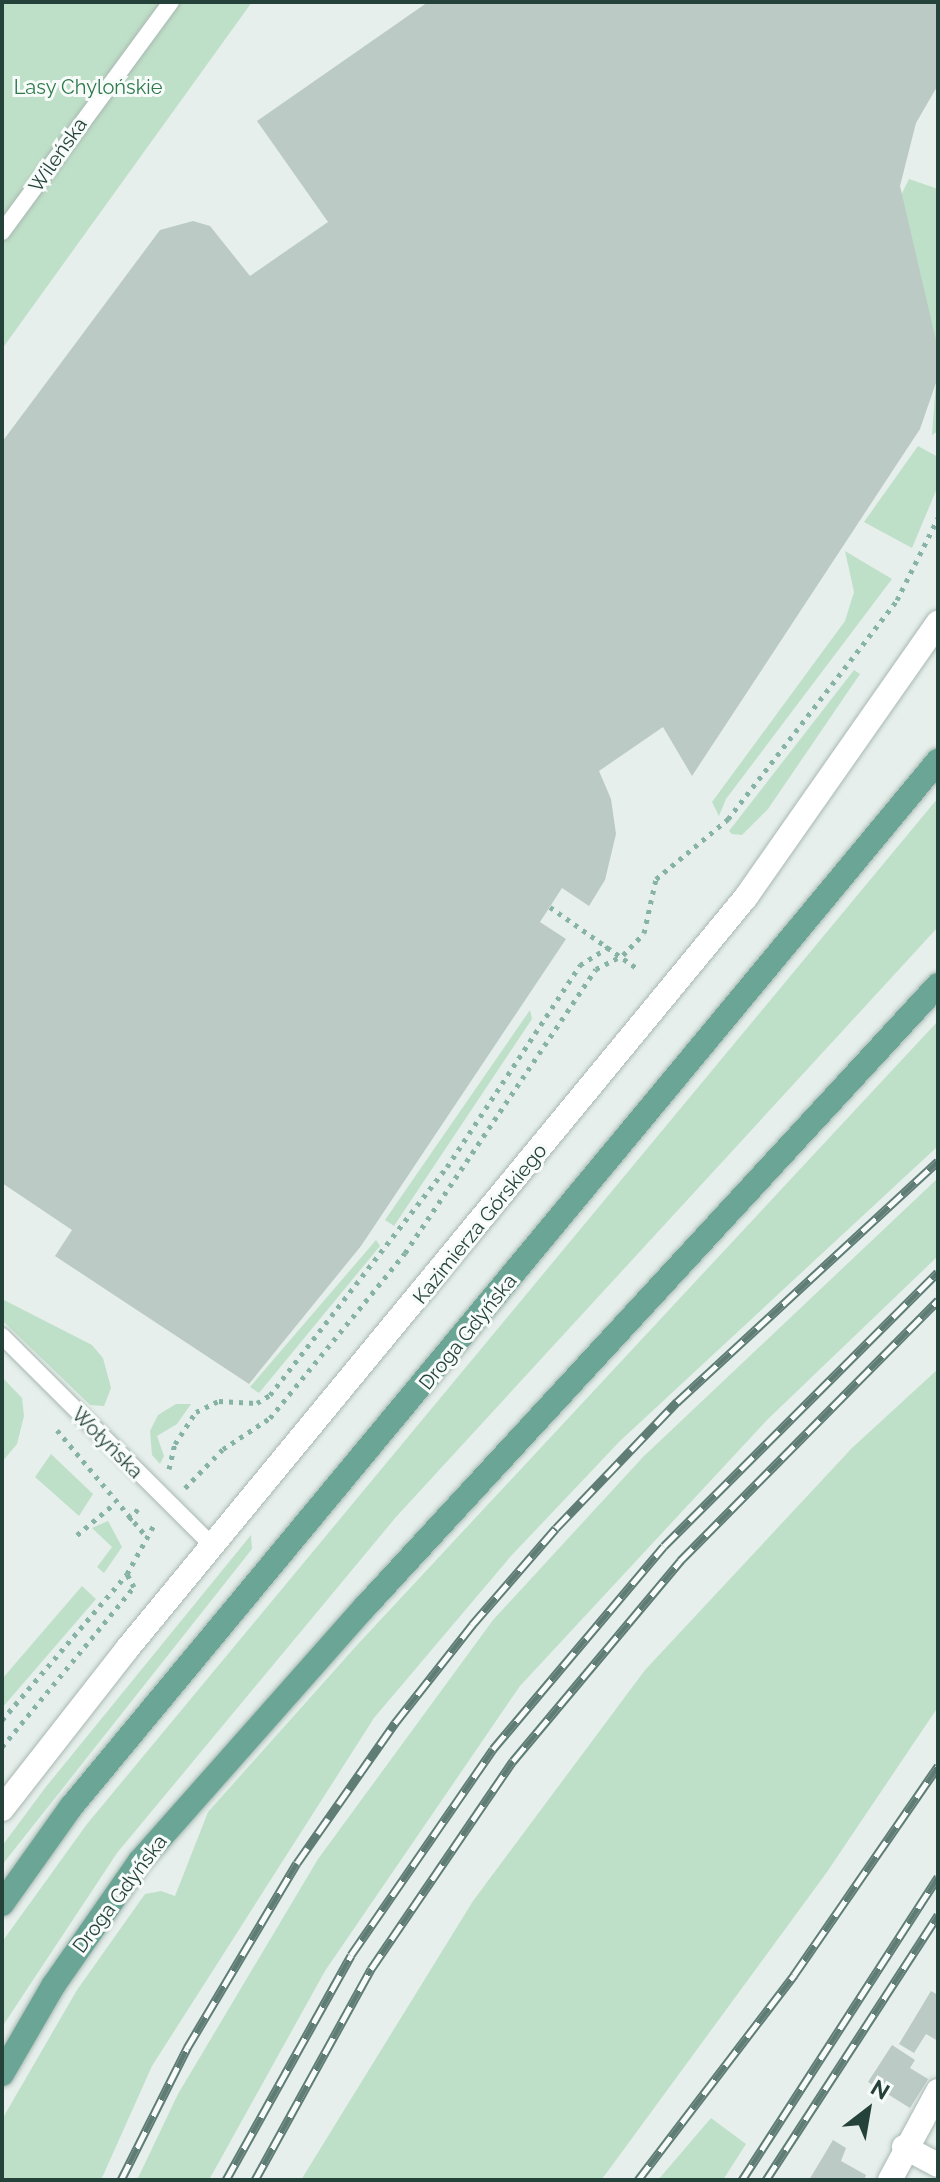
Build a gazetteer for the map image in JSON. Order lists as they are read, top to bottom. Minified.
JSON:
{"streets":{"main road":["Droga Gdyńska"],"street":["Kazimierza Górskiego"],"lane":["Wileńska","Wołyńska"]},"crossings":[["Kazimierza Górskiego","Wołyńska"]],"parks":["Lasy Chylońskie"],"north":"top right"}
